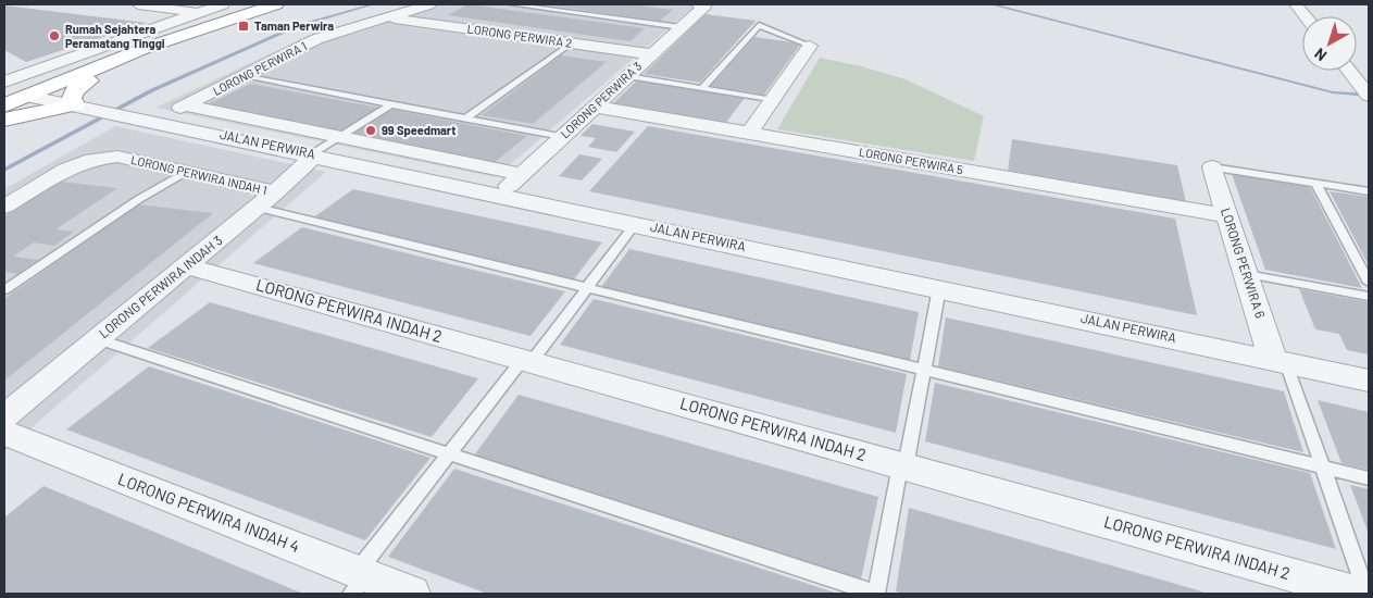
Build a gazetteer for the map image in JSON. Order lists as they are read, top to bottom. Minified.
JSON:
{"streets":{"street":["LORONG PERWIRA 2","LORONG PERWIRA 1","LORONG PERWIRA 3","JALAN PERWIRA","LORONG PERWIRA 5","LORONG PERWIRA INDAH 1","LORONG PERWIRA 6","LORONG PERWIRA INDAH 3","LORONG PERWIRA INDAH 2","LORONG PERWIRA INDAH 4"]},"crossings":[["LORONG PERWIRA 2","LORONG PERWIRA 1"],["LORONG PERWIRA 2","LORONG PERWIRA 3"],["LORONG PERWIRA 1","JALAN PERWIRA"],["LORONG PERWIRA 3","JALAN PERWIRA"],["LORONG PERWIRA 3","LORONG PERWIRA 5"],["JALAN PERWIRA","LORONG PERWIRA 6"],["JALAN PERWIRA","LORONG PERWIRA INDAH 3"],["LORONG PERWIRA 5","LORONG PERWIRA 6"],["LORONG PERWIRA INDAH 1","LORONG PERWIRA INDAH 3"],["LORONG PERWIRA INDAH 3","LORONG PERWIRA INDAH 2"]],"places":{"transit":["Taman Perwira"],"other":["Rumah Sejahtera Peramatang Tinggi","99 Speedmart"]},"north":"bottom left"}
